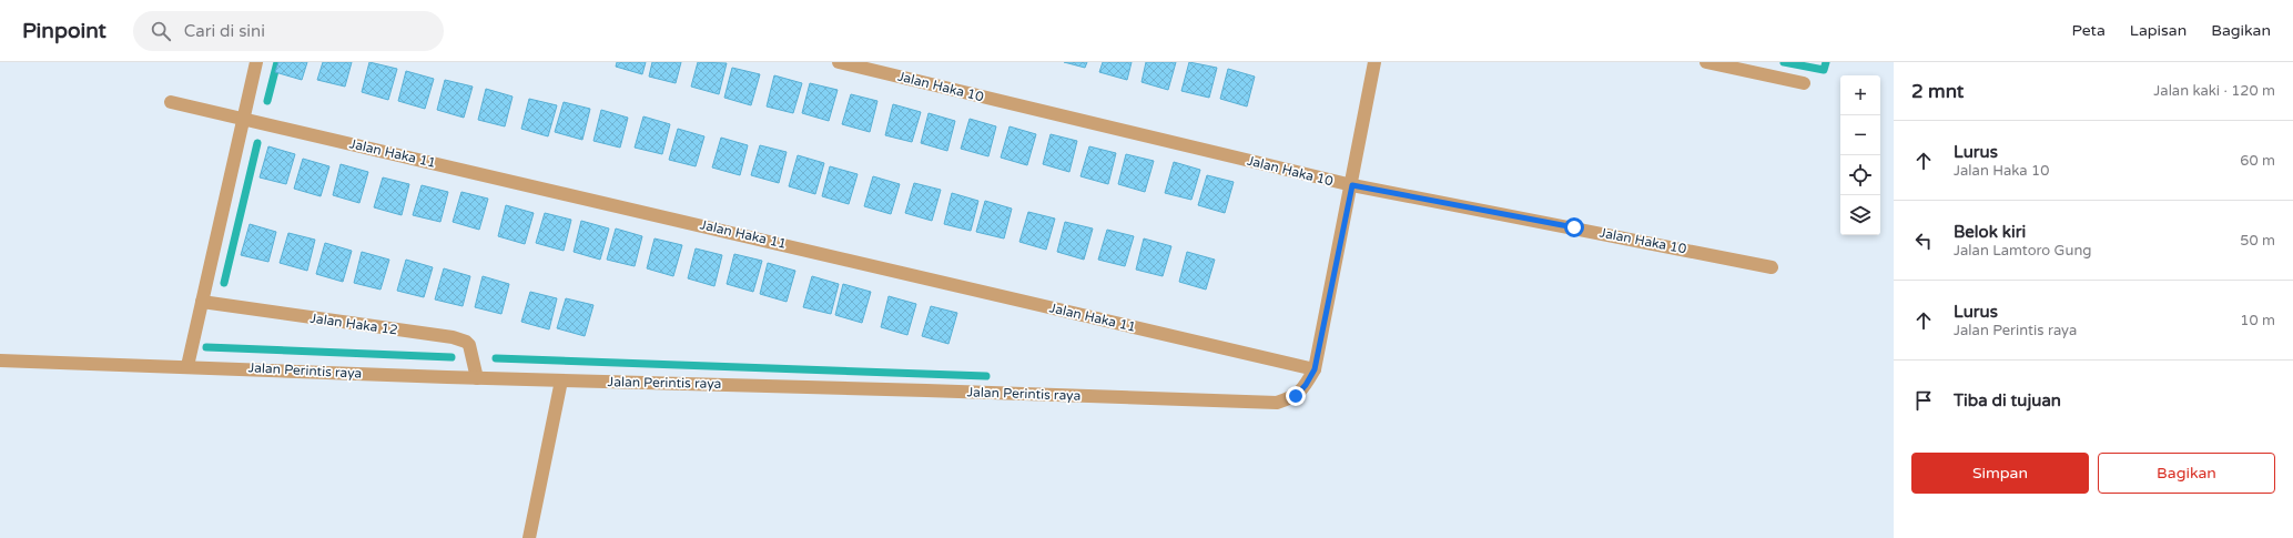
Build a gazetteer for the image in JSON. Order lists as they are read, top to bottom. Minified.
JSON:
{"streets":{"street":["Jalan Haka 10","Jalan Haka 11","Jalan Haka 12","Jalan Perintis raya"]},"crossings":[["Jalan Haka 11","Jalan Perintis raya"],["Jalan Haka 12","Jalan Perintis raya"]],"page":{"header":"Pinpoint","search":"Cari di sini","nav":["Peta","Lapisan","Bagikan"],"heading":["2 mnt","Jalan kaki · 120 m"],"map_buttons":["+","−"],"list":[["Lurus","Jalan Haka 10","60 m"],["Belok kiri","Jalan Lamtoro Gung","50 m"],["Lurus","Jalan Perintis raya","10 m"],"Tiba di tujuan"],"buttons":["Simpan","Bagikan"]}}
